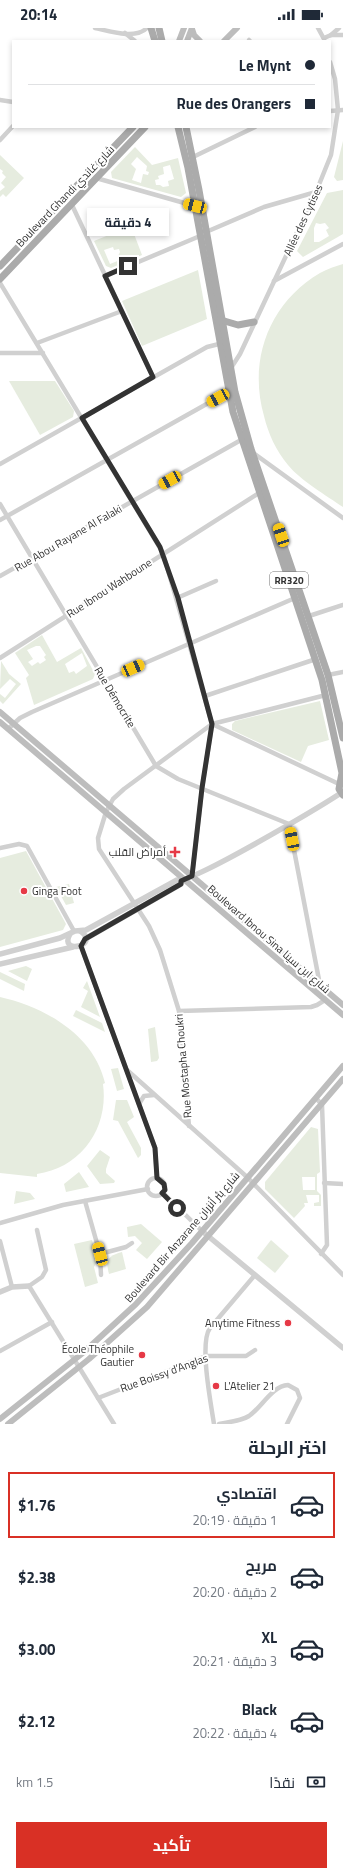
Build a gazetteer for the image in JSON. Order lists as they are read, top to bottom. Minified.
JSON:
{"streets":{"main road":["Boulevard Ghandi شارع غاندي","RR320","Boulevard Ibnou Sina شارع ابن سينا","Boulevard Bir Anzarane شارع بئر أنزران"],"street":["Allée des Cytises","Rue Abou Rayane Al Falaki","Rue Ibnou Wahboune","Rue Démocrite","Rue Mostapha Choukri","Rue Boissy d’Anglas"]},"crossings":[["Allée des Cytises","RR320"],["Rue Abou Rayane Al Falaki","RR320"],["Rue Abou Rayane Al Falaki","Rue Démocrite"],["RR320","Rue Ibnou Wahboune"],["Rue Ibnou Wahboune","Rue Démocrite"],["Rue Démocrite","Rue Mostapha Choukri"],["Boulevard Ibnou Sina شارع ابن سينا","Rue Mostapha Choukri"]],"places":{"health":["أمراض القلب"],"other":["Ginga Foot","Anytime Fitness","École Théophile Gautier","L'Atelier 21"]},"page":{"status":"20:14","banner":["Le Mynt","Rue des Orangers"],"bubble":"4 دقيقة","heading":"اختر الرحلة","list":[{"name":"اقتصادي","note":"1 دقيقة · 20:19","value":"$1.76"},{"name":"مريح","note":"2 دقيقة · 20:20","value":"$2.38"},{"name":"XL","note":"3 دقيقة · 20:21","value":"$3.00"},{"name":"Black","note":"4 دقيقة · 20:22","value":"$2.12"}],"pay":["نقدًا","1.5 km"],"buttons":"تأكيد"}}
